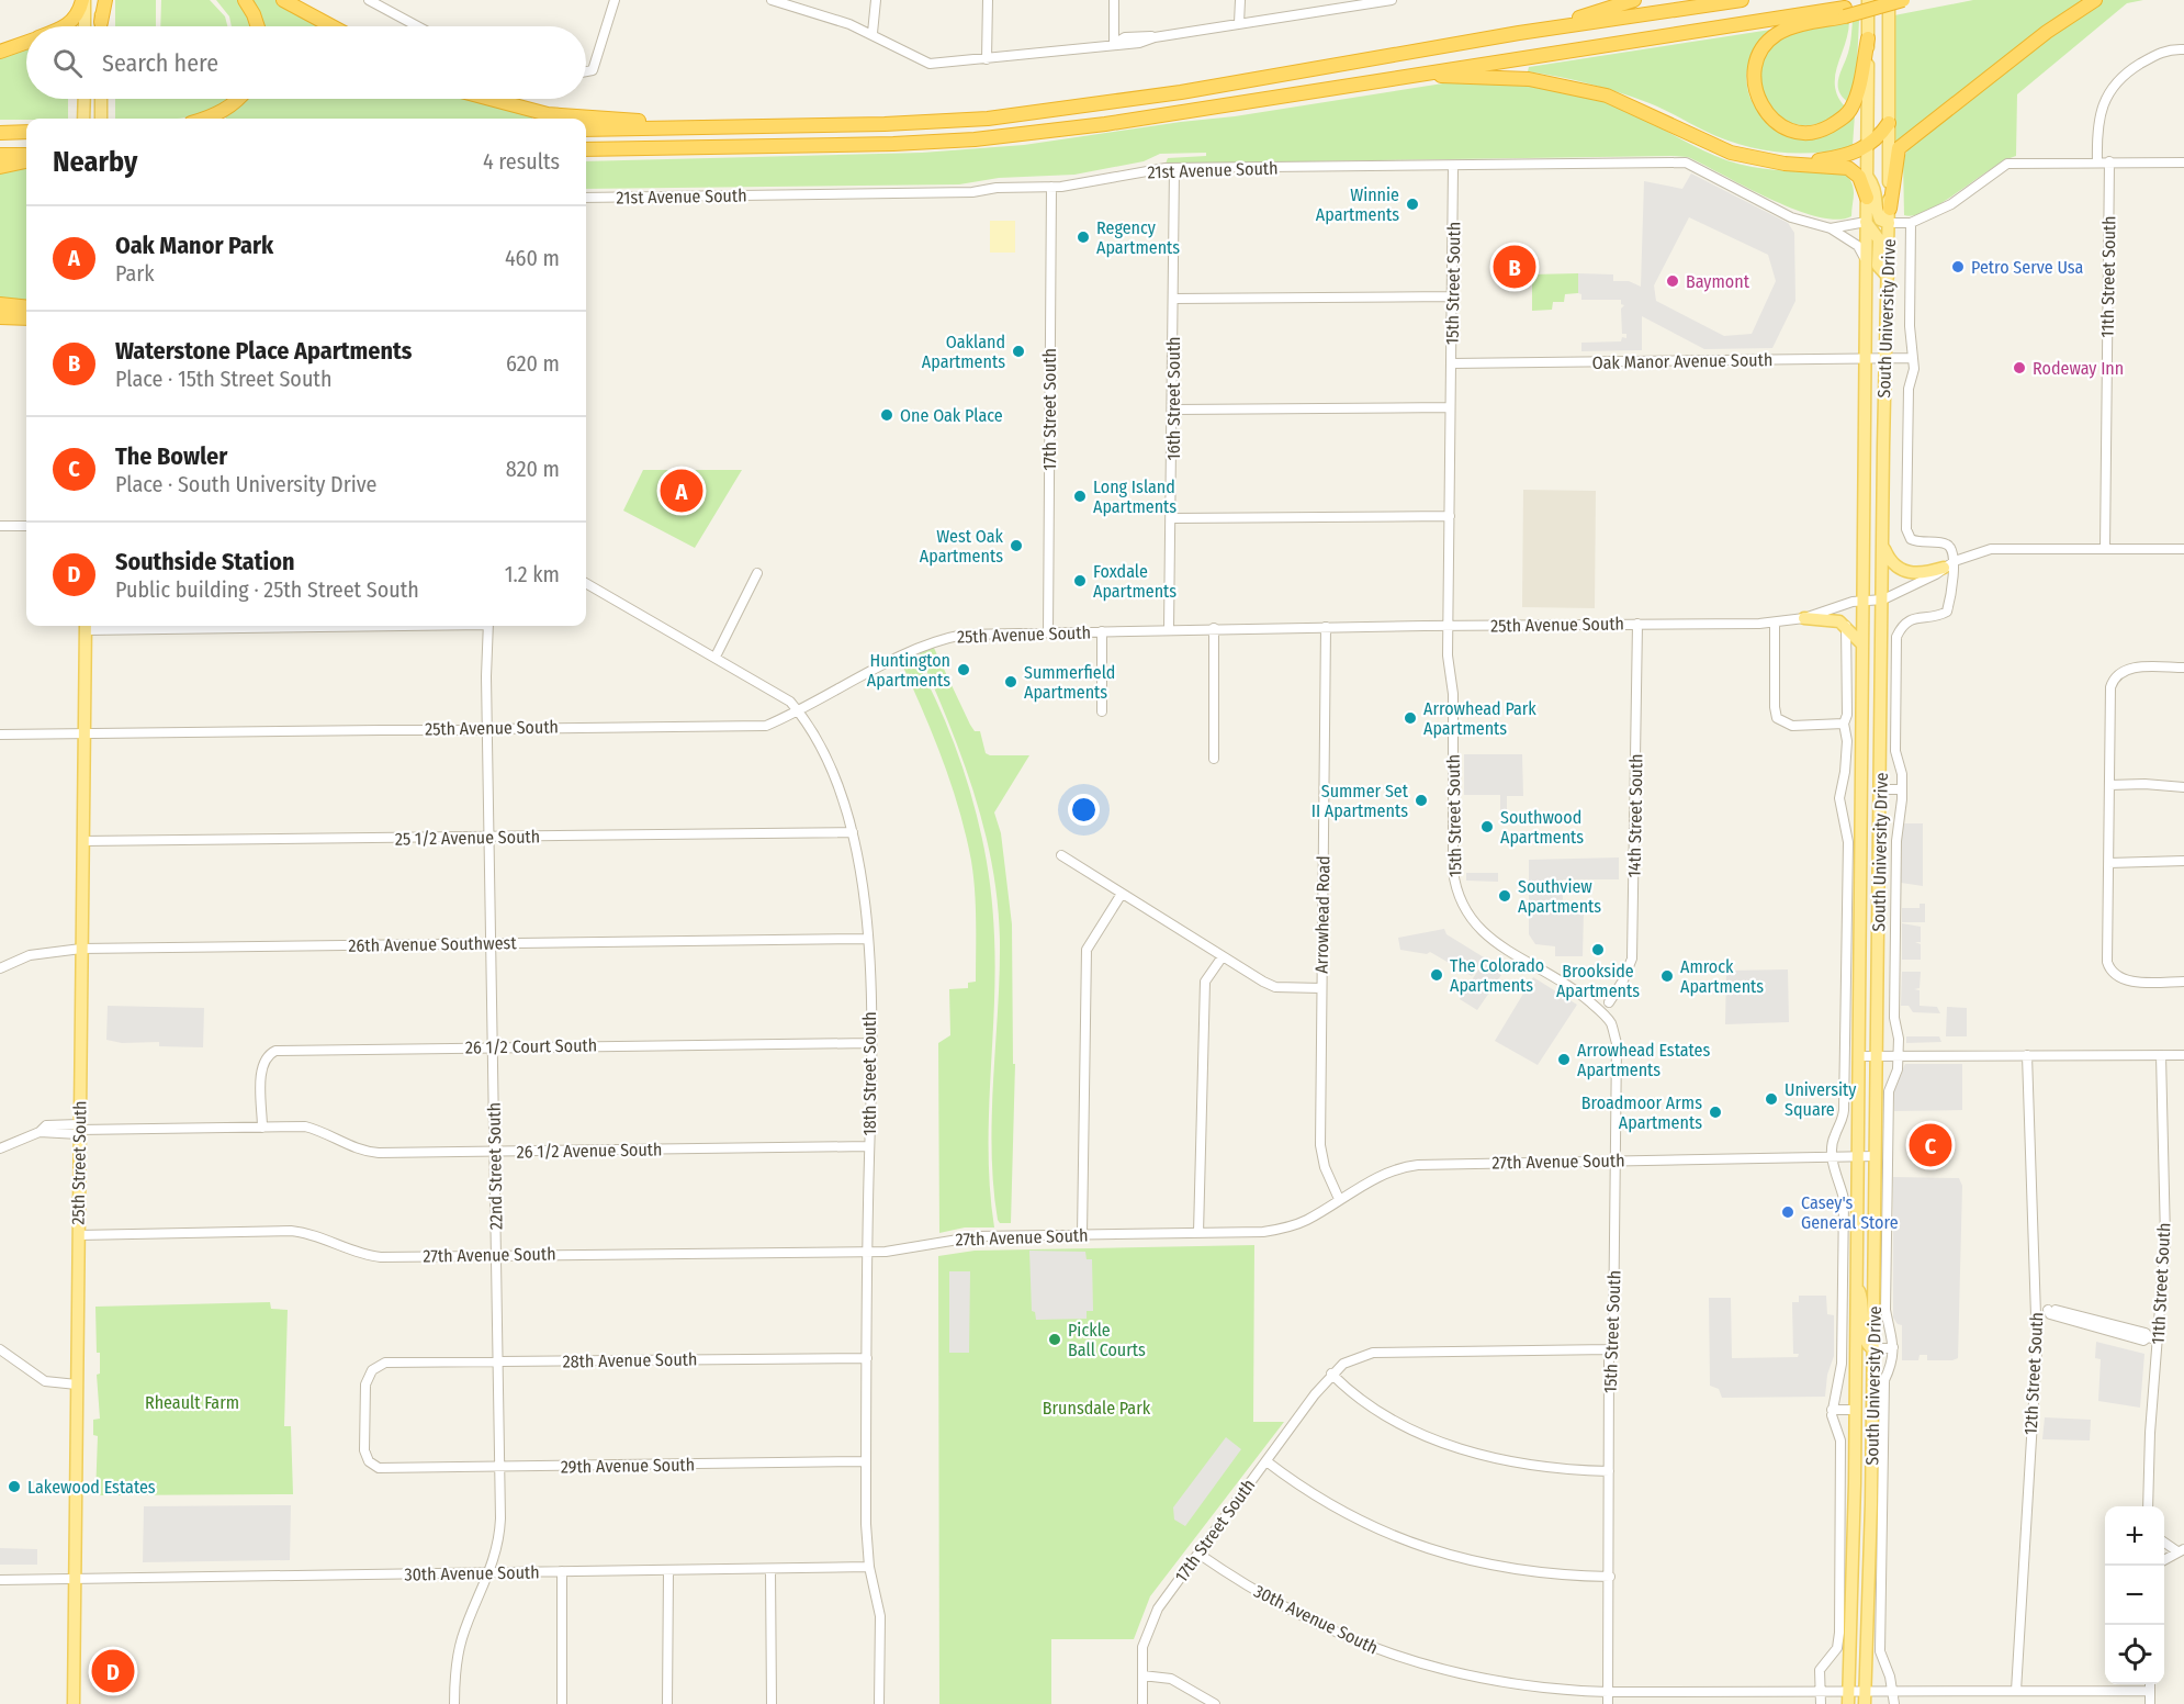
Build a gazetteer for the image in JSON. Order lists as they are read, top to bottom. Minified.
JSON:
{"streets":{"main road":["South University Drive","25th Street South"],"street":["21st Avenue South","11th Street South","15th Street South","Oak Manor Avenue South","16th Street South","17th Street South","25th Avenue South","14th Street South","25 1/2 Avenue South","Arrowhead Road","26th Avenue Southwest","26 1/2 Court South","18th Street South","26 1/2 Avenue South","27th Avenue South","22nd Street South","28th Avenue South","12th Street South","29th Avenue South","30th Avenue South"]},"crossings":[["21st Avenue South","15th Street South"],["21st Avenue South","South University Drive"],["21st Avenue South","16th Street South"],["21st Avenue South","17th Street South"],["15th Street South","Oak Manor Avenue South"],["15th Street South","25th Avenue South"],["15th Street South","27th Avenue South"],["15th Street South","30th Avenue South"],["South University Drive","Oak Manor Avenue South"],["South University Drive","25th Avenue South"],["South University Drive","27th Avenue South"],["South University Drive","30th Avenue South"],["16th Street South","25th Avenue South"],["17th Street South","25th Avenue South"],["17th Street South","30th Avenue South"],["25th Avenue South","14th Street South"],["25th Avenue South","Arrowhead Road"],["25th Avenue South","18th Street South"],["25th Avenue South","25th Street South"],["25th Avenue South","22nd Street South"],["25 1/2 Avenue South","18th Street South"],["25 1/2 Avenue South","25th Street South"],["25 1/2 Avenue South","22nd Street South"],["Arrowhead Road","27th Avenue South"],["26th Avenue Southwest","18th Street South"],["26th Avenue Southwest","25th Street South"],["26th Avenue Southwest","22nd Street South"],["26 1/2 Court South","18th Street South"],["26 1/2 Court South","26 1/2 Avenue South"],["26 1/2 Court South","22nd Street South"],["18th Street South","26 1/2 Avenue South"],["18th Street South","27th Avenue South"],["18th Street South","28th Avenue South"],["18th Street South","29th Avenue South"],["18th Street South","30th Avenue South"],["26 1/2 Avenue South","25th Street South"],["26 1/2 Avenue South","22nd Street South"],["27th Avenue South","25th Street South"],["27th Avenue South","22nd Street South"],["25th Street South","30th Avenue South"],["22nd Street South","28th Avenue South"],["22nd Street South","29th Avenue South"],["22nd Street South","30th Avenue South"],["28th Avenue South","29th Avenue South"],["12th Street South","30th Avenue South"]],"parks":["Rheault Farm","Brunsdale Park"],"places":["Winnie Apartments","Regency Apartments","Petro Serve Usa","Baymont","Oakland Apartments","Rodeway Inn","One Oak Place","Long Island Apartments","West Oak Apartments","Foxdale Apartments","Huntington Apartments","Summerfield Apartments","Arrowhead Park Apartments","Summer Set II Apartments","Southwood Apartments","Southview Apartments","Brookside Apartments","The Colorado Apartments","Amrock Apartments","Arrowhead Estates Apartments","University Square","Broadmoor Arms Apartments","Casey's General Store","Pickle Ball Courts","Lakewood Estates"],"page":{"search":"Search here","heading":["Nearby","4 results"],"list":[{"mark":"A","name":"Oak Manor Park","note":"Park","value":"460 m"},{"mark":"B","name":"Waterstone Place Apartments","note":"Place · 15th Street South","value":"620 m"},{"mark":"C","name":"The Bowler","note":"Place · South University Drive","value":"820 m"},{"mark":"D","name":"Southside Station","note":"Public building · 25th Street South","value":"1.2 km"}],"pins":["B","A","C","D"],"map_buttons":["+","−"]}}
